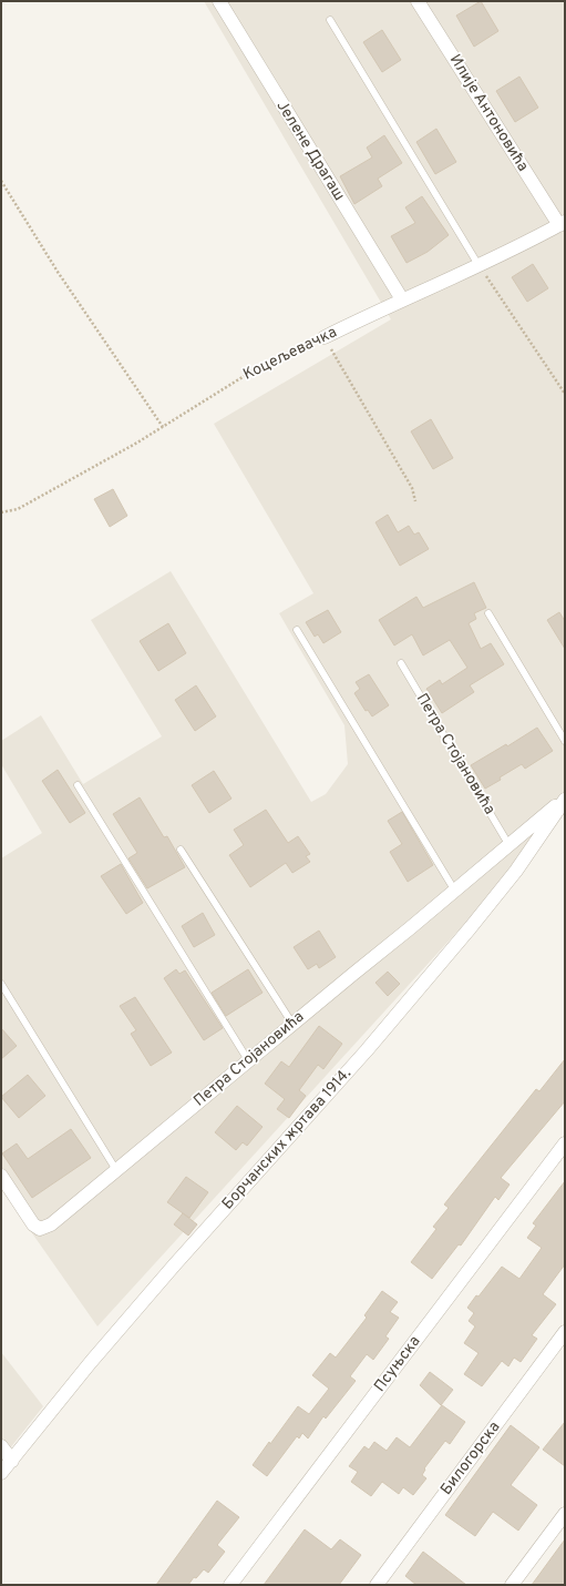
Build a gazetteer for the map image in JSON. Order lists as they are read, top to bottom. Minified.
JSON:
{"streets":{"street":["Илије Антоновића","Јелене Драгаш","Коцељевачка","Петра Стојановића","Борчанских жртава 1914.","Псуњска","Билогорска"]},"crossings":[["Илије Антоновића","Коцељевачка"],["Јелене Драгаш","Коцељевачка"],["Петра Стојановића","Борчанских жртава 1914."]]}
